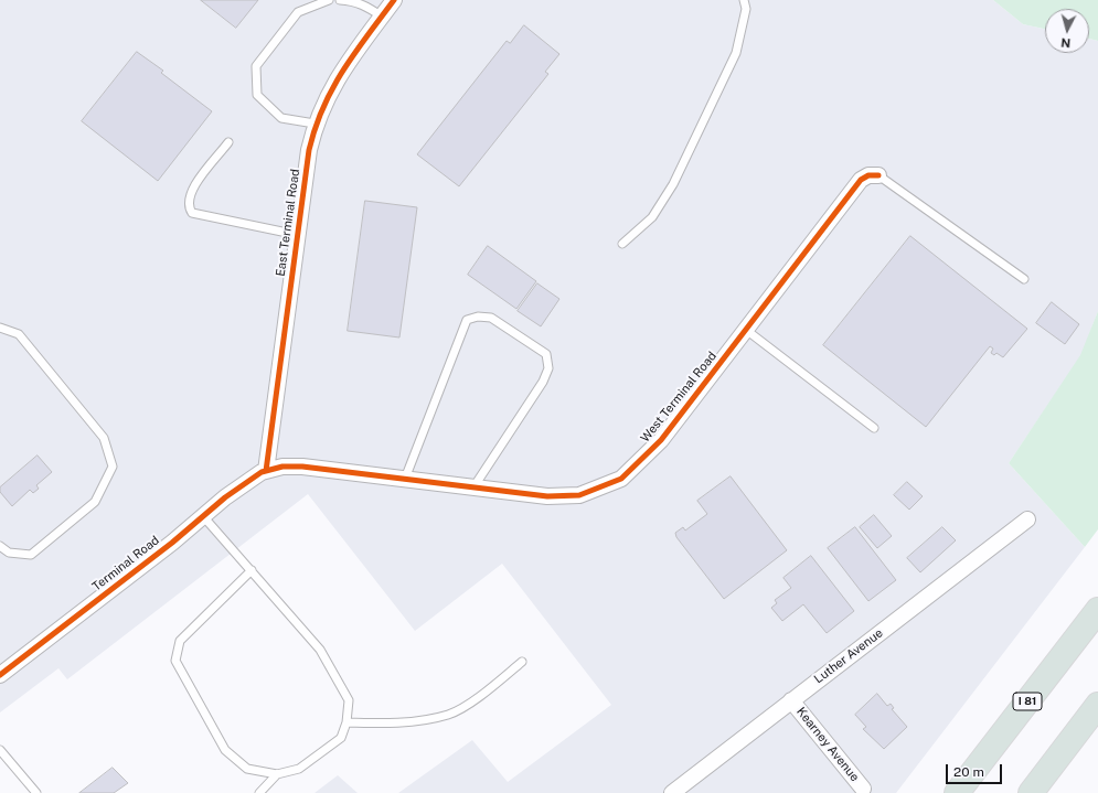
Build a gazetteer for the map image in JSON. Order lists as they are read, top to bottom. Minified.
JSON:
{"streets":{"highway":["I 81"],"street":["East Terminal Road","West Terminal Road","Terminal Road","Luther Avenue","Kearney Avenue"]},"crossings":[["East Terminal Road","West Terminal Road"],["East Terminal Road","Terminal Road"],["West Terminal Road","Terminal Road"],["Luther Avenue","Kearney Avenue"]],"scale_bar":"20 m","north":"bottom"}
